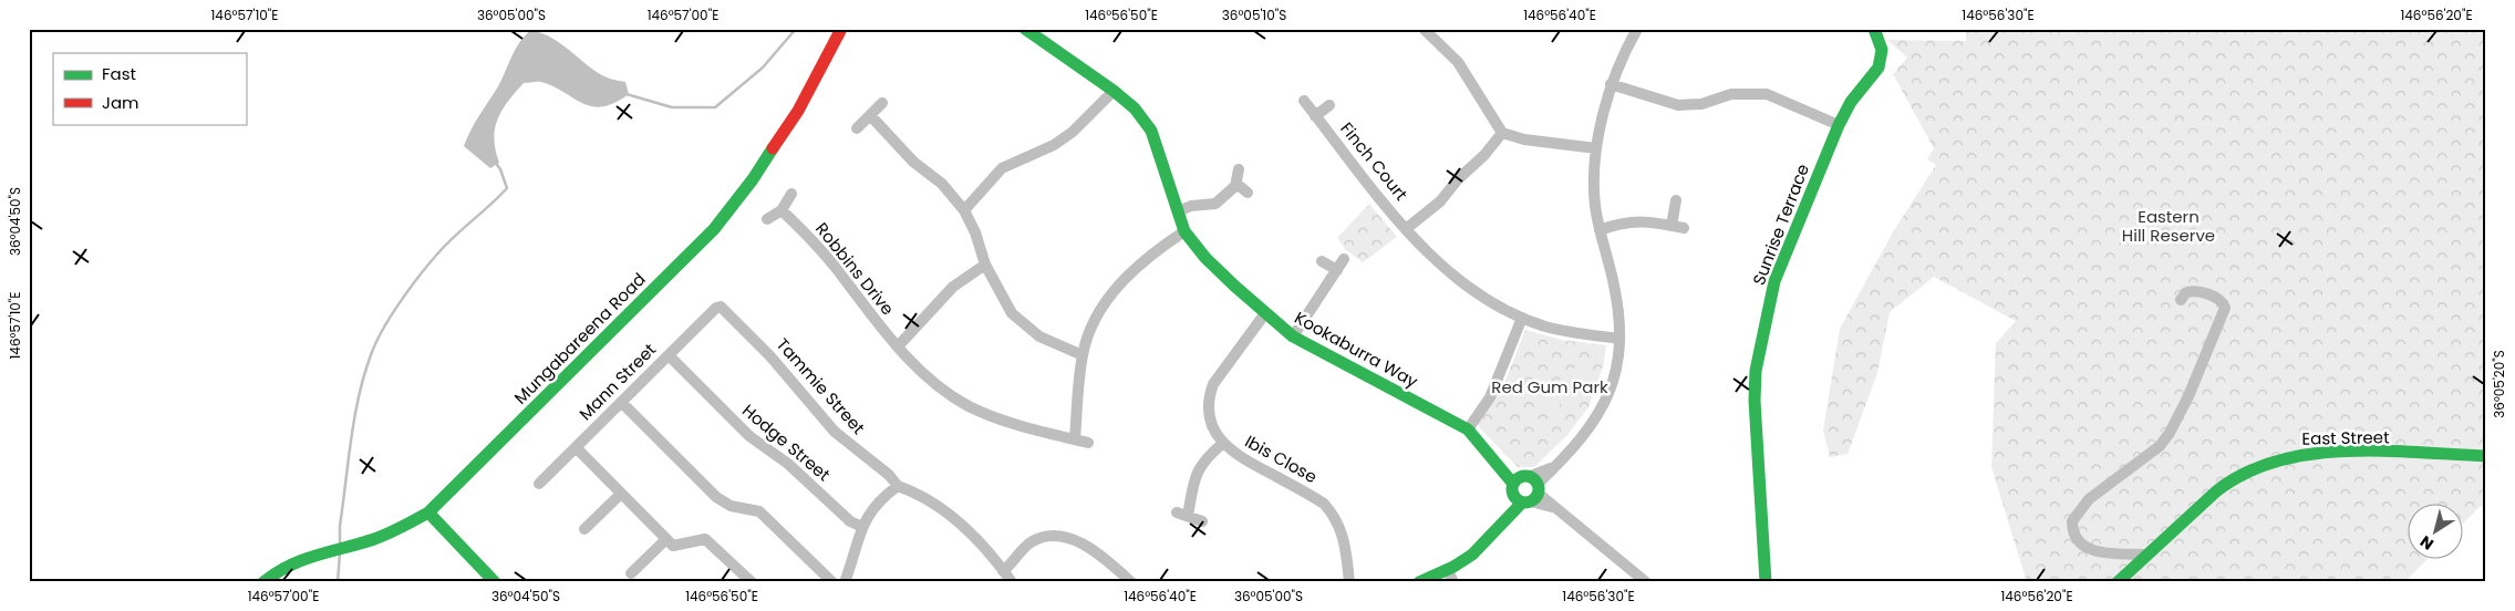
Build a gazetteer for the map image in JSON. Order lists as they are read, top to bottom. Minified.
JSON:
{"streets":{"street":["Finch Court","Sunrise Terrace","Robbins Drive","Mungabareena Road","Kookaburra Way","Mann Street","Tammie Street","East Street","Hodge Street","Ibis Close"]},"crossings":[["Kookaburra Way","Ibis Close"],["Mann Street","Tammie Street"],["Mann Street","Hodge Street"]],"parks":["Eastern Hill Reserve","Red Gum Park"],"legend":["Fast","Jam"],"north":"bottom left","coordinates":["146°57'10\"E","36°05'00\"S","146°57'00\"E","146°56'50\"E","36°05'10\"S","146°56'40\"E","146°56'30\"E","146°56'20\"E","36°04'50\"S","36°05'20\"S"]}
